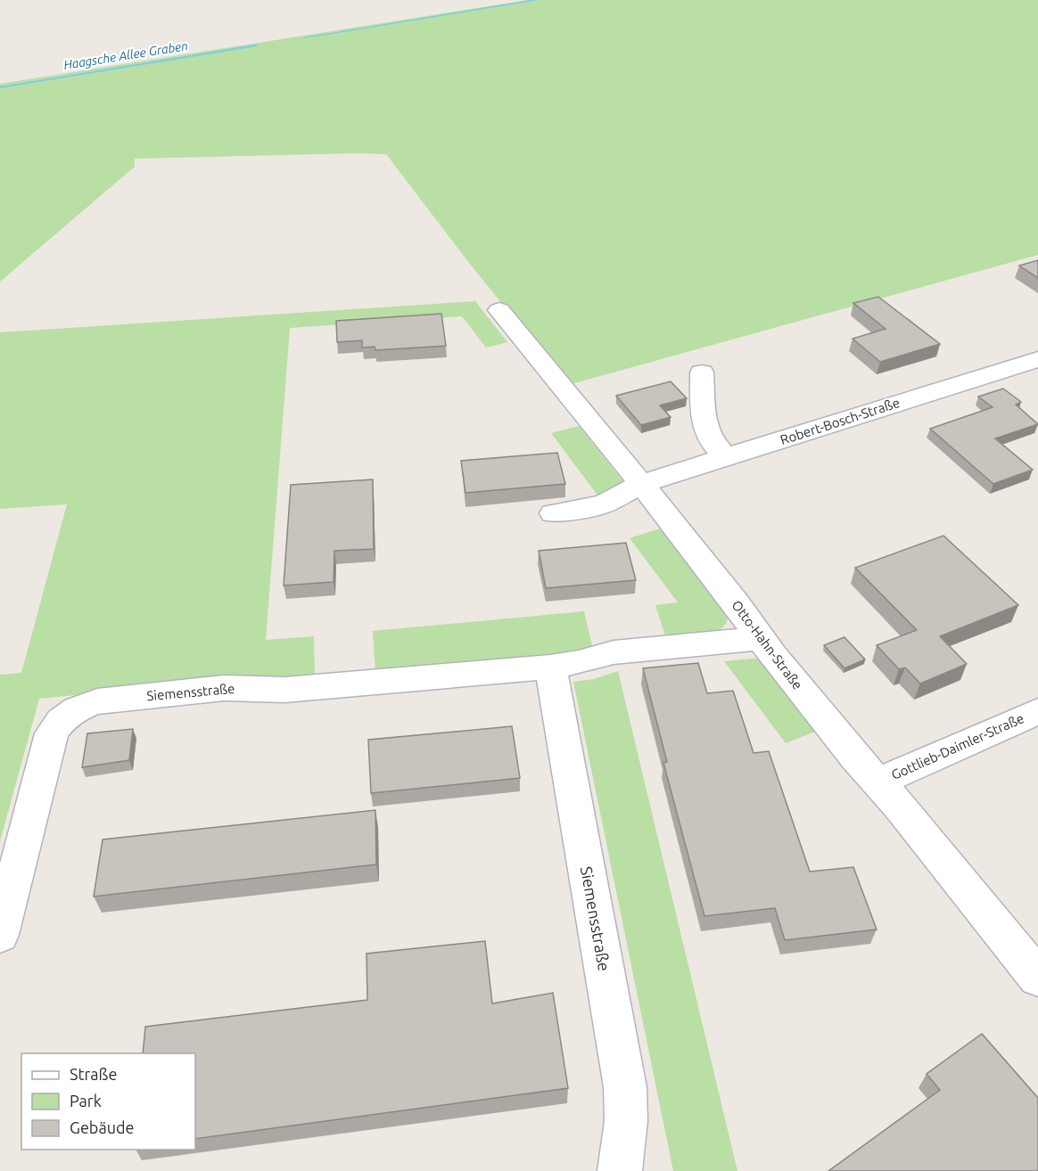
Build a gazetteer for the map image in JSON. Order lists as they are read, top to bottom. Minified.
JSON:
{"streets":{"street":["Robert-Bosch-Straße","Otto-Hahn-Straße","Siemensstraße","Gottlieb-Daimler-Straße"]},"crossings":[["Robert-Bosch-Straße","Otto-Hahn-Straße"],["Otto-Hahn-Straße","Siemensstraße"],["Otto-Hahn-Straße","Gottlieb-Daimler-Straße"]],"water":["Haagsche Allee Graben"],"legend":["Straße","Park","Gebäude"]}
